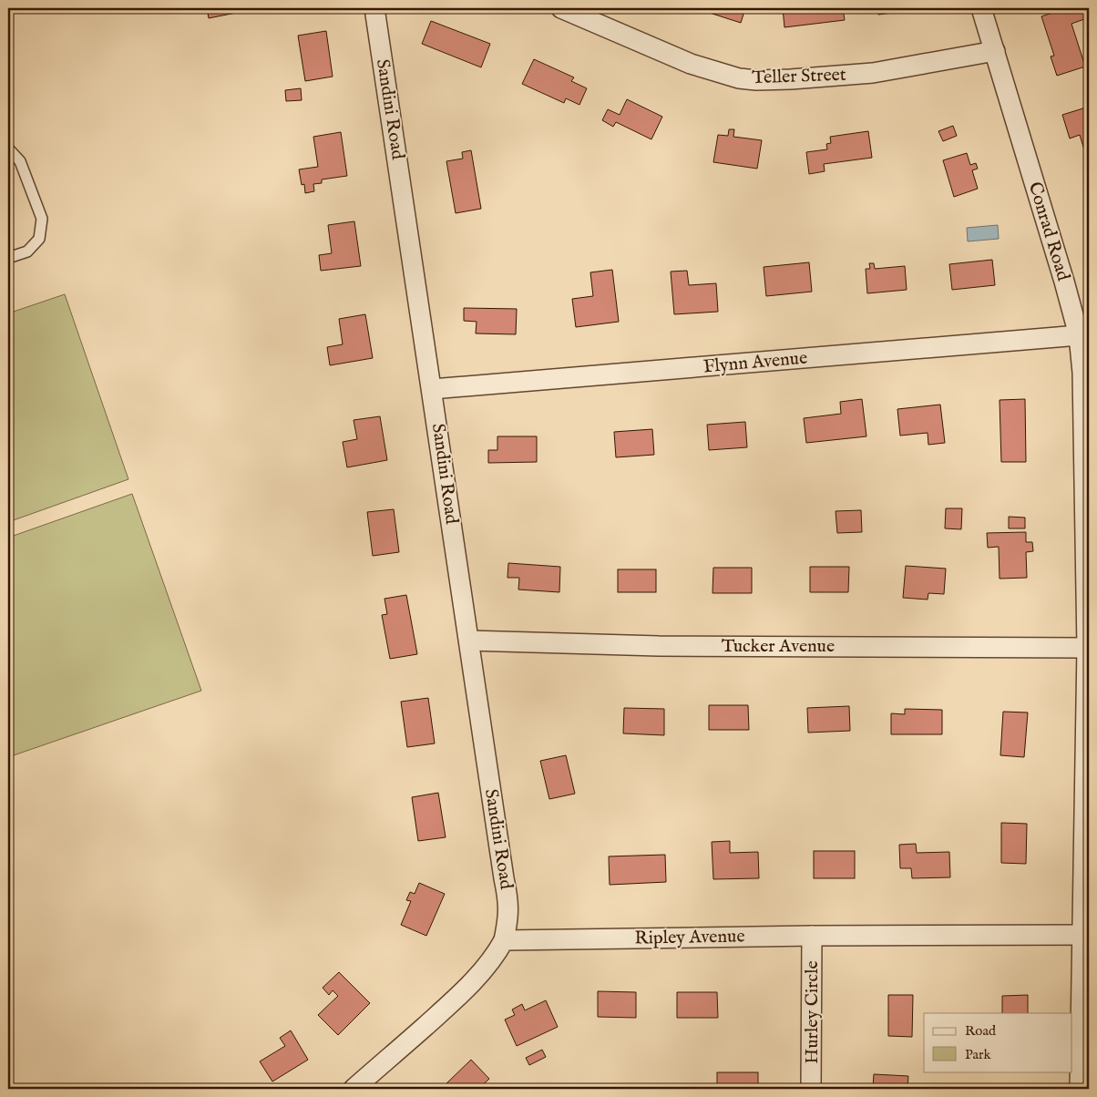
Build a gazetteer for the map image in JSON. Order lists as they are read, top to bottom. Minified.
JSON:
{"streets":{"street":["Teller Street","Sandini Road","Conrad Road","Flynn Avenue","Tucker Avenue","Ripley Avenue","Hurley Circle"]},"crossings":[["Teller Street","Conrad Road"],["Sandini Road","Flynn Avenue"],["Sandini Road","Tucker Avenue"],["Sandini Road","Ripley Avenue"],["Conrad Road","Flynn Avenue"],["Conrad Road","Tucker Avenue"],["Conrad Road","Ripley Avenue"],["Ripley Avenue","Hurley Circle"]],"legend":["Road","Park"]}
